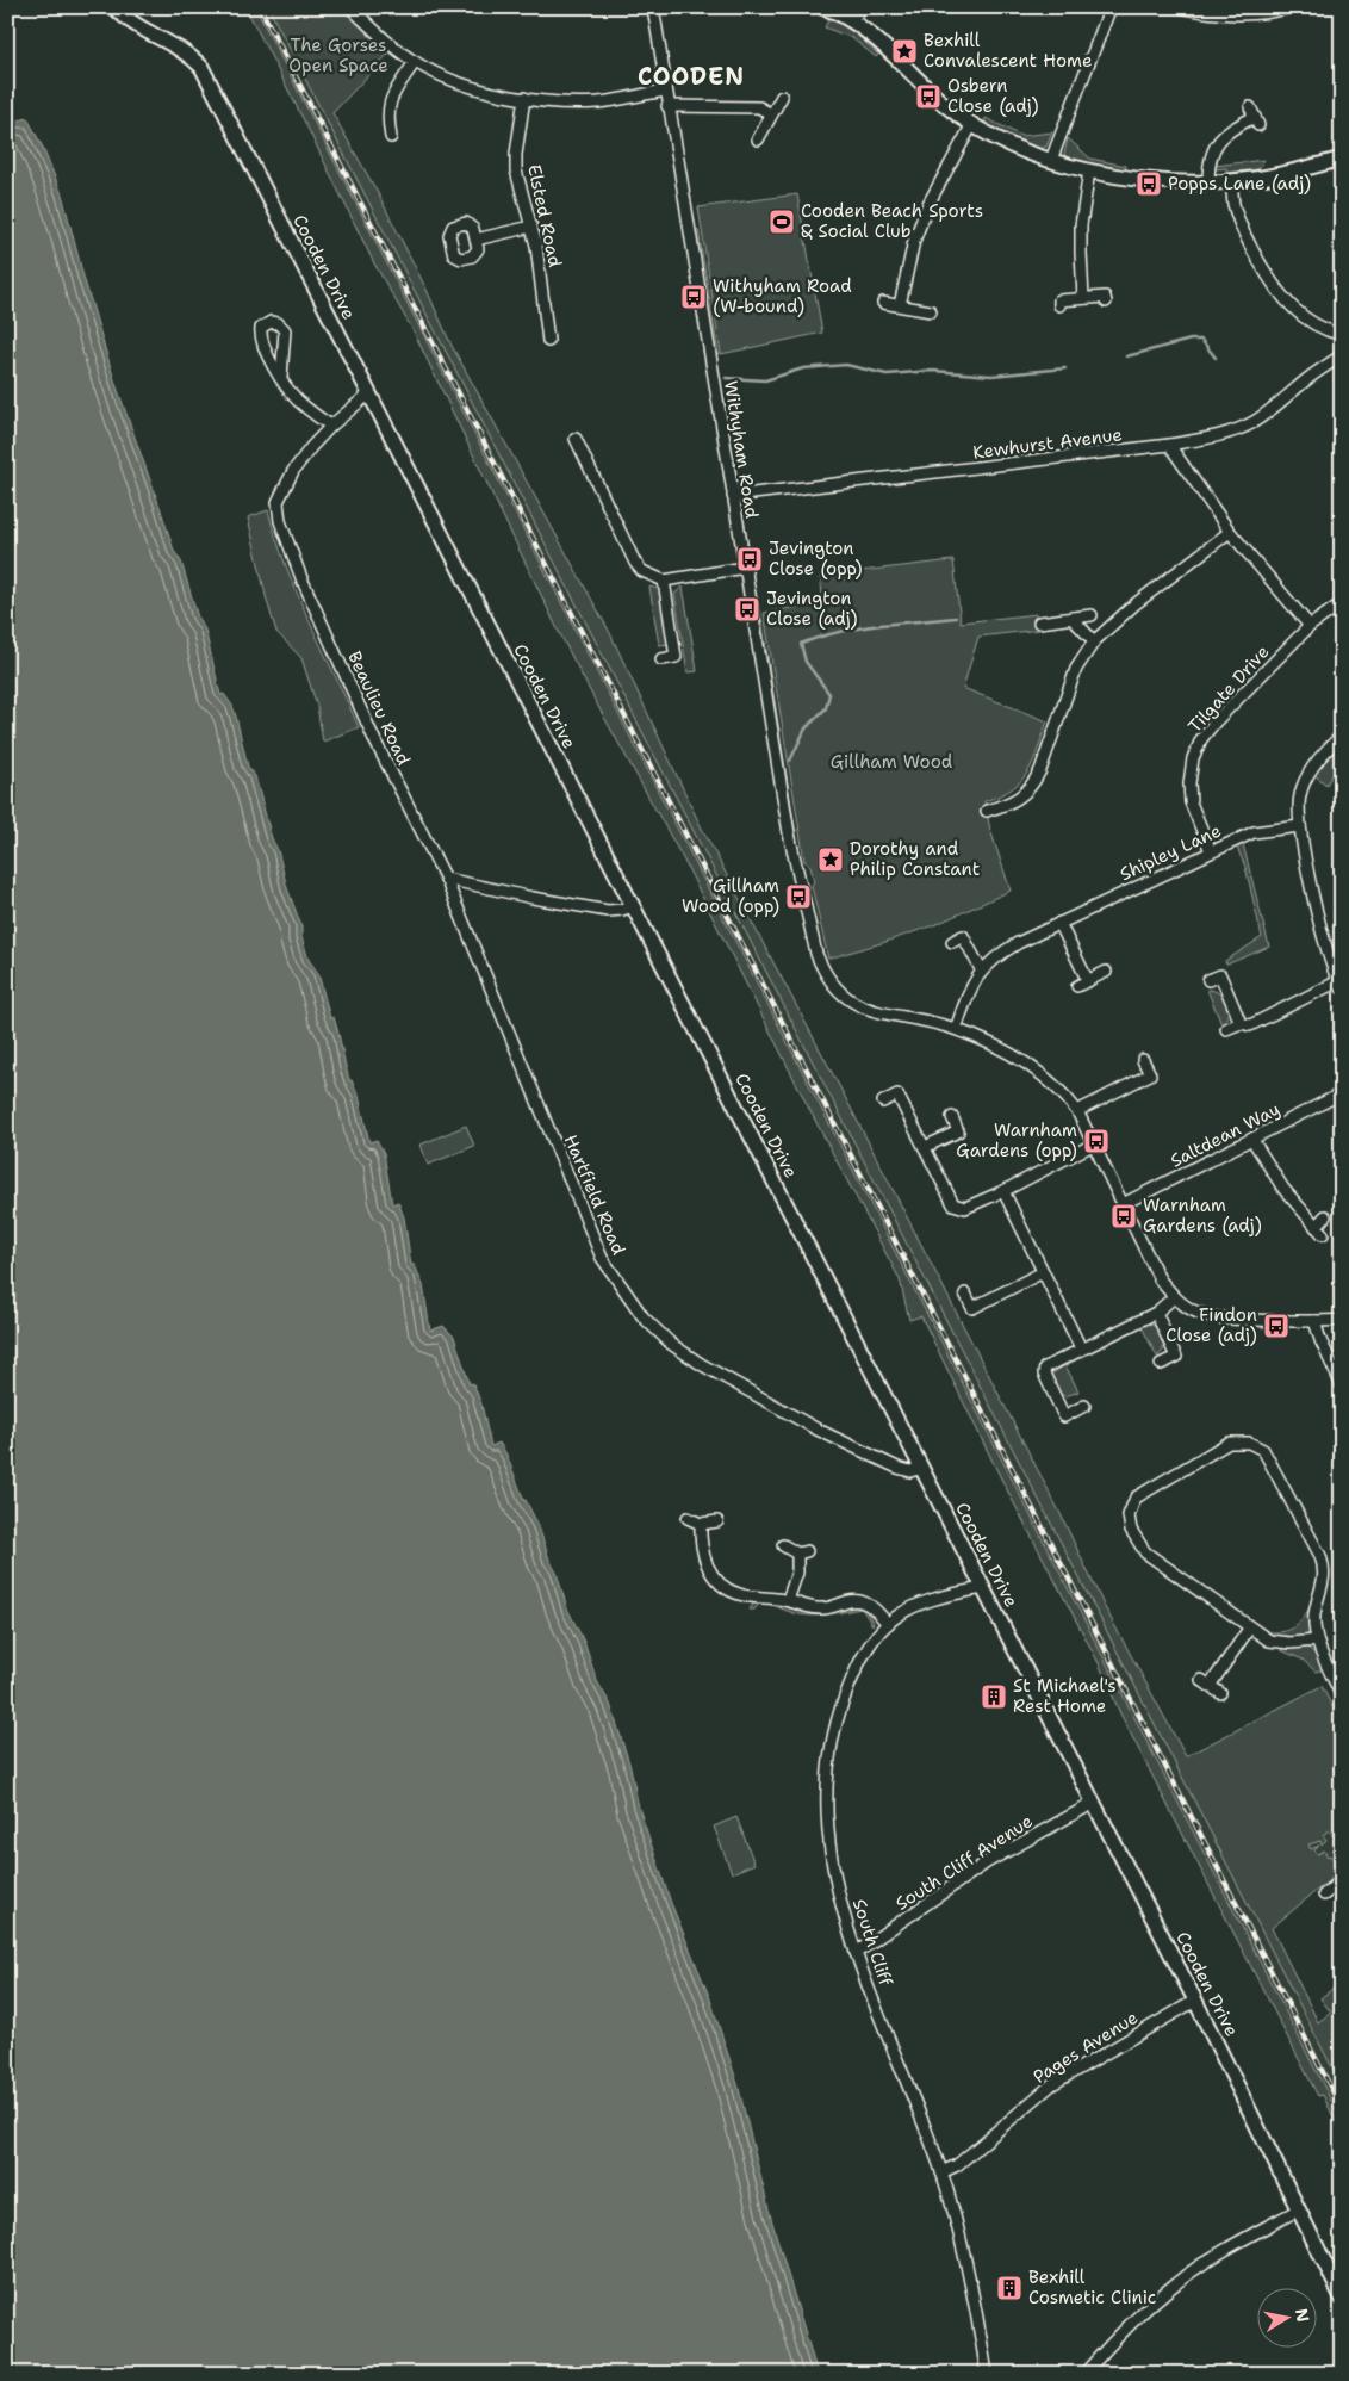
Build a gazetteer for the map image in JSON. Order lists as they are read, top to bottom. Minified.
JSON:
{"streets":{"main road":["Cooden Drive"],"street":["Elsted Road","Kewhurst Avenue","Withyham Road","Tilgate Drive","Beaulieu Road","Shipley Lane","Saltdean Way","Hartfield Road","South Cliff Avenue","South Cliff","Pages Avenue"]},"crossings":[["Cooden Drive","Beaulieu Road"],["Cooden Drive","Hartfield Road"],["Cooden Drive","South Cliff Avenue"],["Cooden Drive","South Cliff"],["Cooden Drive","Pages Avenue"],["Kewhurst Avenue","Withyham Road"],["Withyham Road","Shipley Lane"],["Withyham Road","Saltdean Way"],["Tilgate Drive","Shipley Lane"],["Beaulieu Road","Hartfield Road"],["South Cliff Avenue","South Cliff"],["South Cliff","Pages Avenue"]],"districts":["COODEN"],"parks":["The Gorses Open Space","Gillham Wood"],"places":{"place":["Bexhill Convalescent Home","Dorothy and Philip Constant"],"bus stop":["Osbern Close (adj)","Popps Lane (adj)","Withyham Road (W-bound)","Jevington Close (opp)","Jevington Close (adj)","Gillham Wood (opp)","Warnham Gardens (opp)","Warnham Gardens (adj)","Findon Close (adj)"],"sports":["Cooden Beach Sports & Social Club"],"building":["St Michael's Rest Home","Bexhill Cosmetic Clinic"]},"north":"right"}
